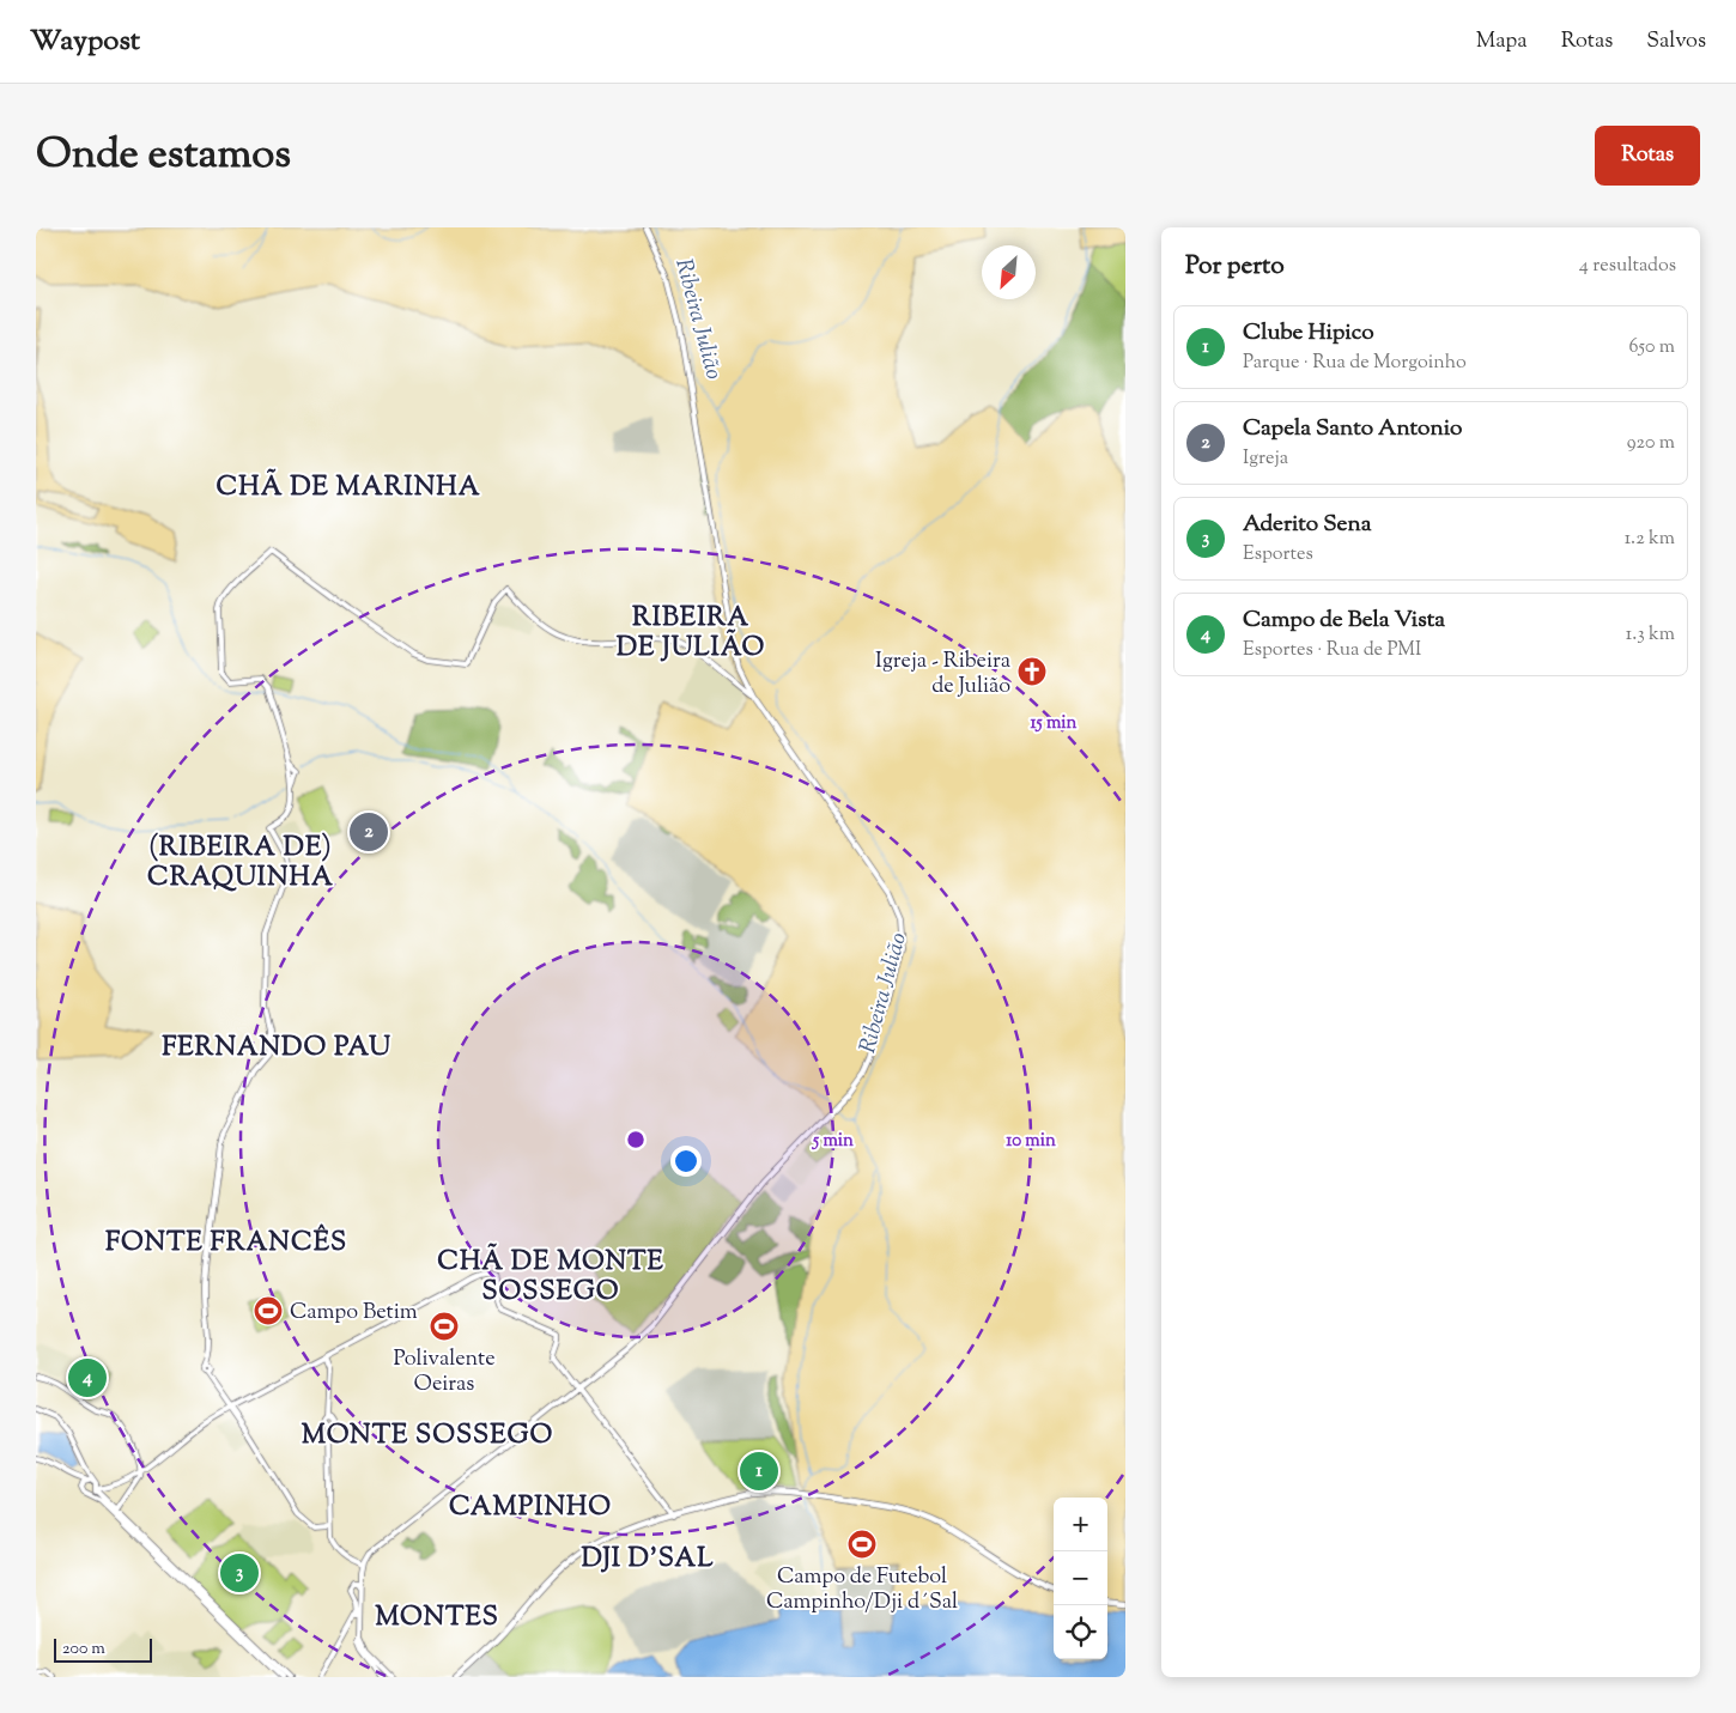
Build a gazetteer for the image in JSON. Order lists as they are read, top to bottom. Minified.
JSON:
{"districts":["CHÃ DE MARINHA","RIBEIRA DE JULIÃO","(RIBEIRA DE) CRAQUINHA","FERNANDO PAU","FONTE FRANCÊS","CHÃ DE MONTE SOSSEGO","MONTE SOSSEGO","CAMPINHO","DJI D'SAL","MONTES"],"water":["Ribeira Julião"],"places":{"church":["Igreja - Ribeira de Julião"],"sports":["Campo Betim","Polivalente Oeiras","Campo de Futebol Campinho/Dji d´Sal"]},"scale_bar":"200 m","north":"bottom left","page":{"header":"Waypost","nav":["Mapa","Rotas","Salvos"],"title":"Onde estamos","buttons":"Rotas","heading":["Por perto","4 resultados"],"list":[{"mark":"1","name":"Clube Hipico","note":"Parque · Rua de Morgoinho","value":"650 m"},{"mark":"2","name":"Capela Santo Antonio","note":"Igreja","value":"920 m"},{"mark":"3","name":"Aderito Sena","note":"Esportes","value":"1.2 km"},{"mark":"4","name":"Campo de Bela Vista","note":"Esportes · Rua de PMI","value":"1.3 km"}],"pins":["2","4","1","3"],"map_buttons":["+","−"],"scale":"200 m"},"rings":["15 min","5 min","10 min"]}
